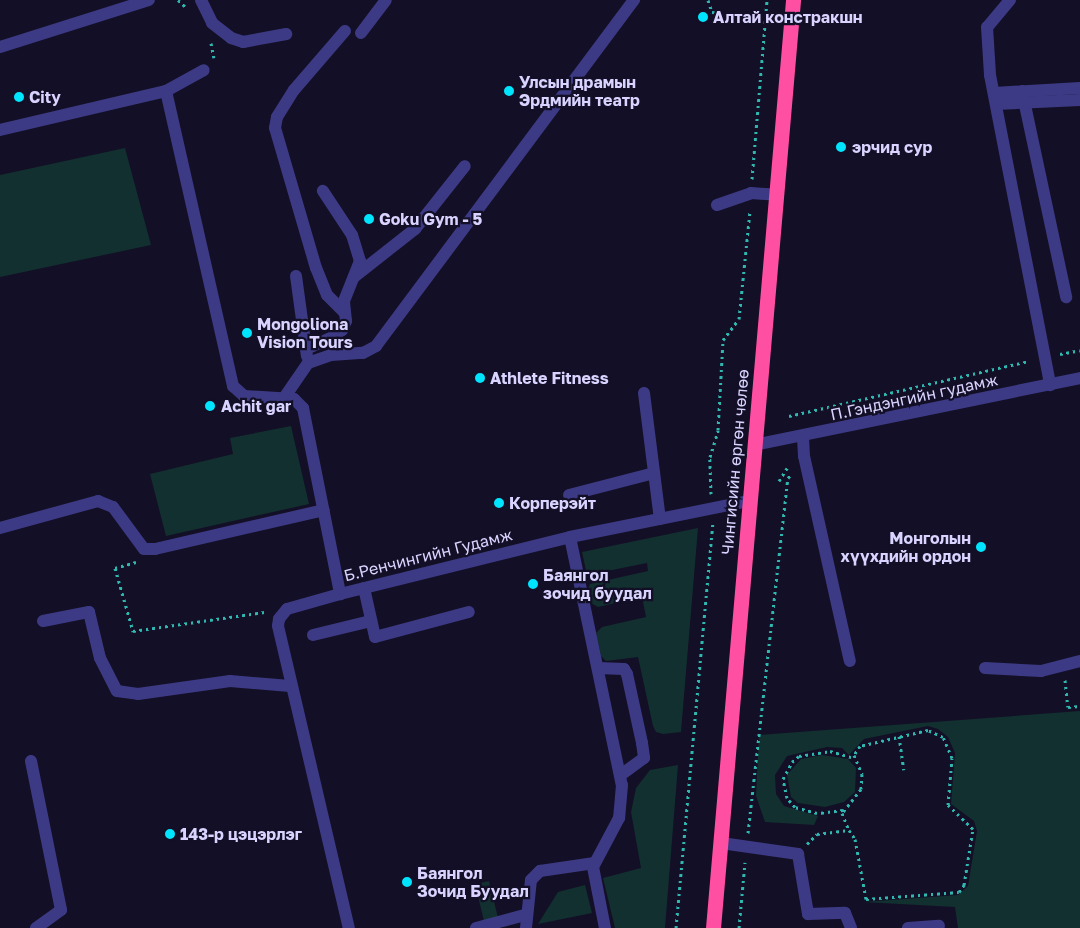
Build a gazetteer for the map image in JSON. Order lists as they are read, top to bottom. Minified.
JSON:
{"streets":{"highway":["Чингисийн өргөн чөлөө"],"street":["П.Гэндэнгийн гудамж","Б.Ренчингийн Гудамж"]},"crossings":[["П.Гэндэнгийн гудамж","Чингисийн өргөн чөлөө"],["Чингисийн өргөн чөлөө","Б.Ренчингийн Гудамж"]],"places":["Алтай констракшн","Улсын драмын Эрдмийн театр","City","эрчид сур","Goku Gym - 5","Mongoliona Vision Tours","Athlete Fitness","Achit gar","Корперэйт","Монголын хүүхдийн ордон","Баянгол зочид буудал","143-р цэцэрлэг","Баянгол Зочид Буудал"]}
